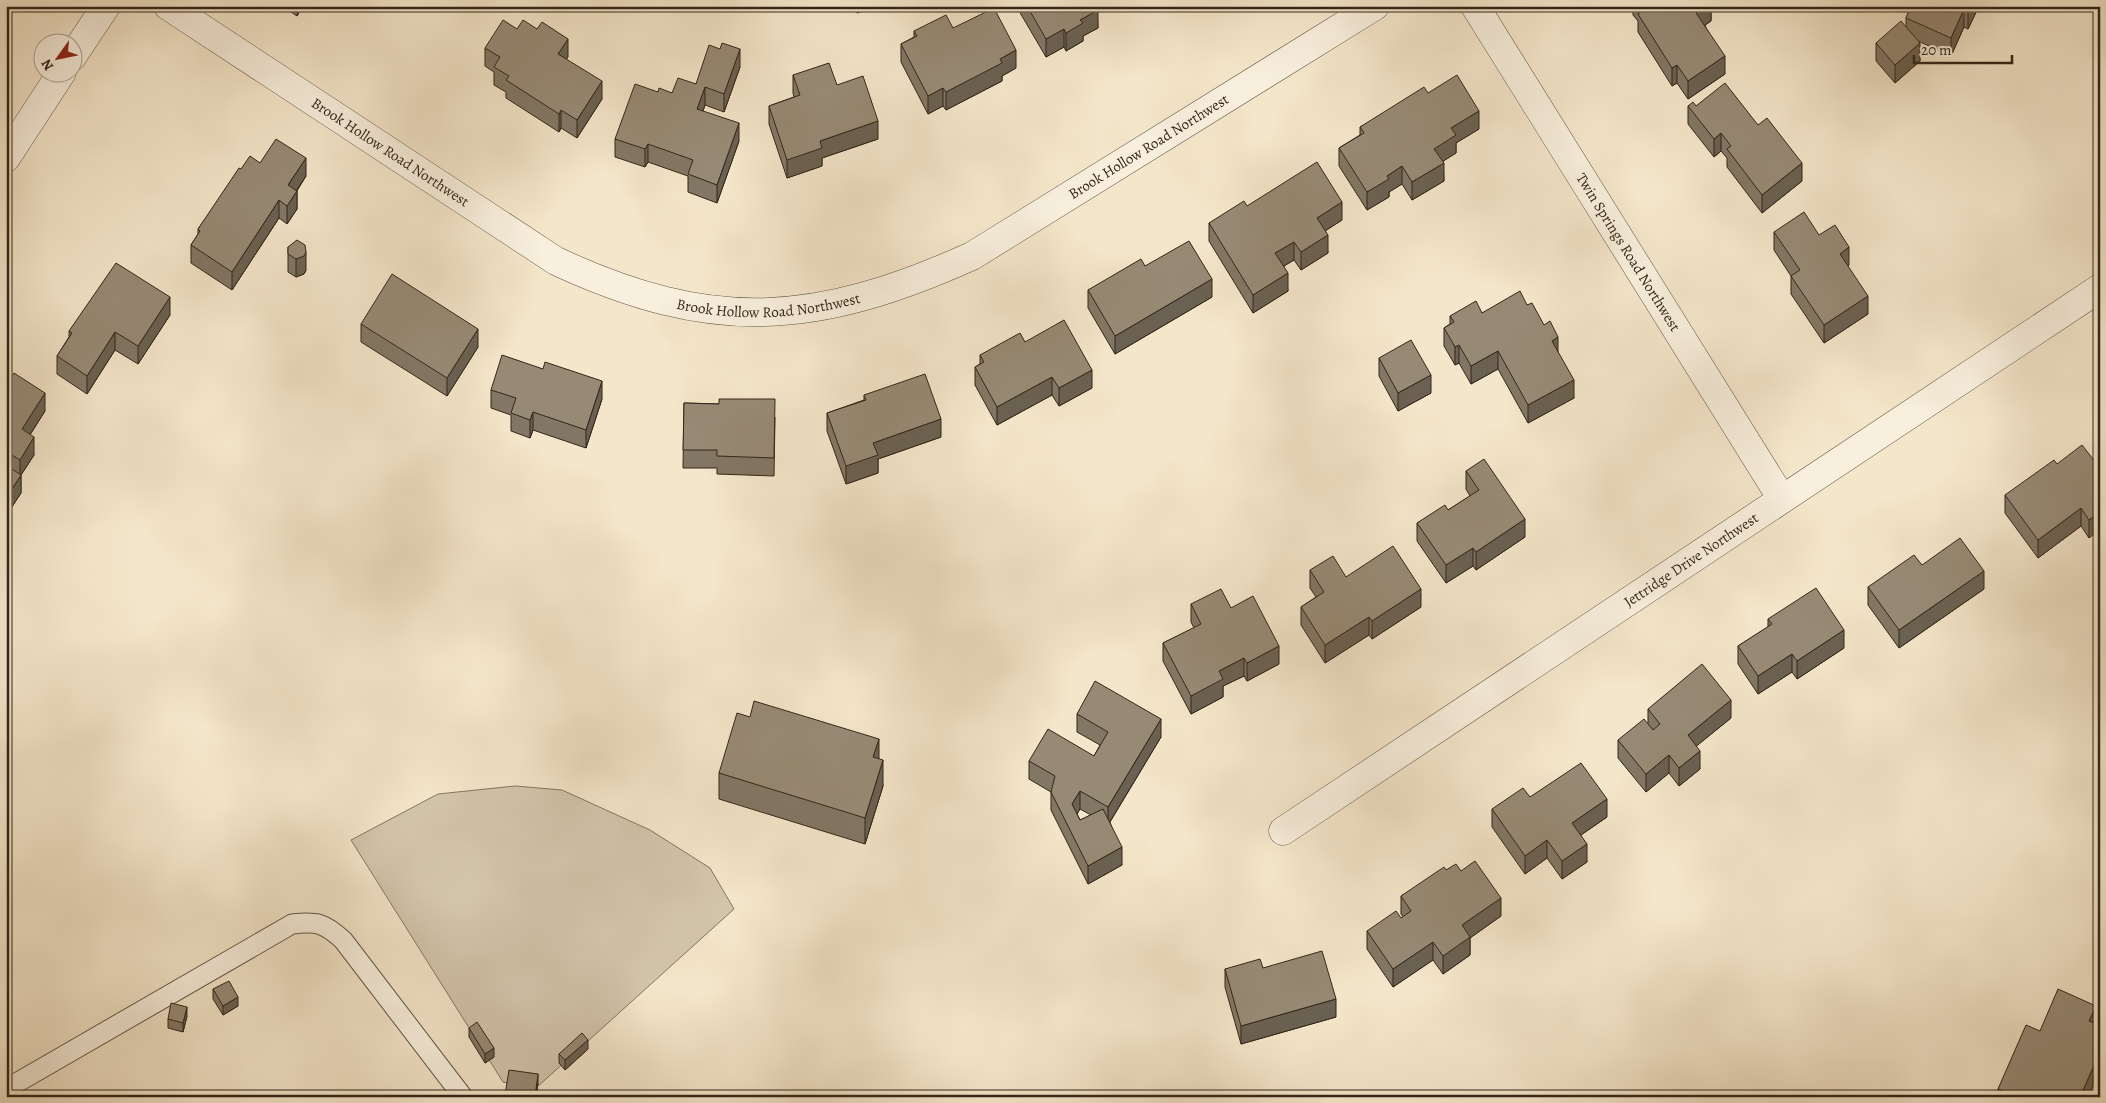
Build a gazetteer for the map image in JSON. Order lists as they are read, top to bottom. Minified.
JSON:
{"streets":{"street":["Brook Hollow Road Northwest","Twin Springs Road Northwest","Jettridge Drive Northwest"]},"crossings":[["Twin Springs Road Northwest","Jettridge Drive Northwest"]],"scale_bar":"20 m","north":"bottom left"}
